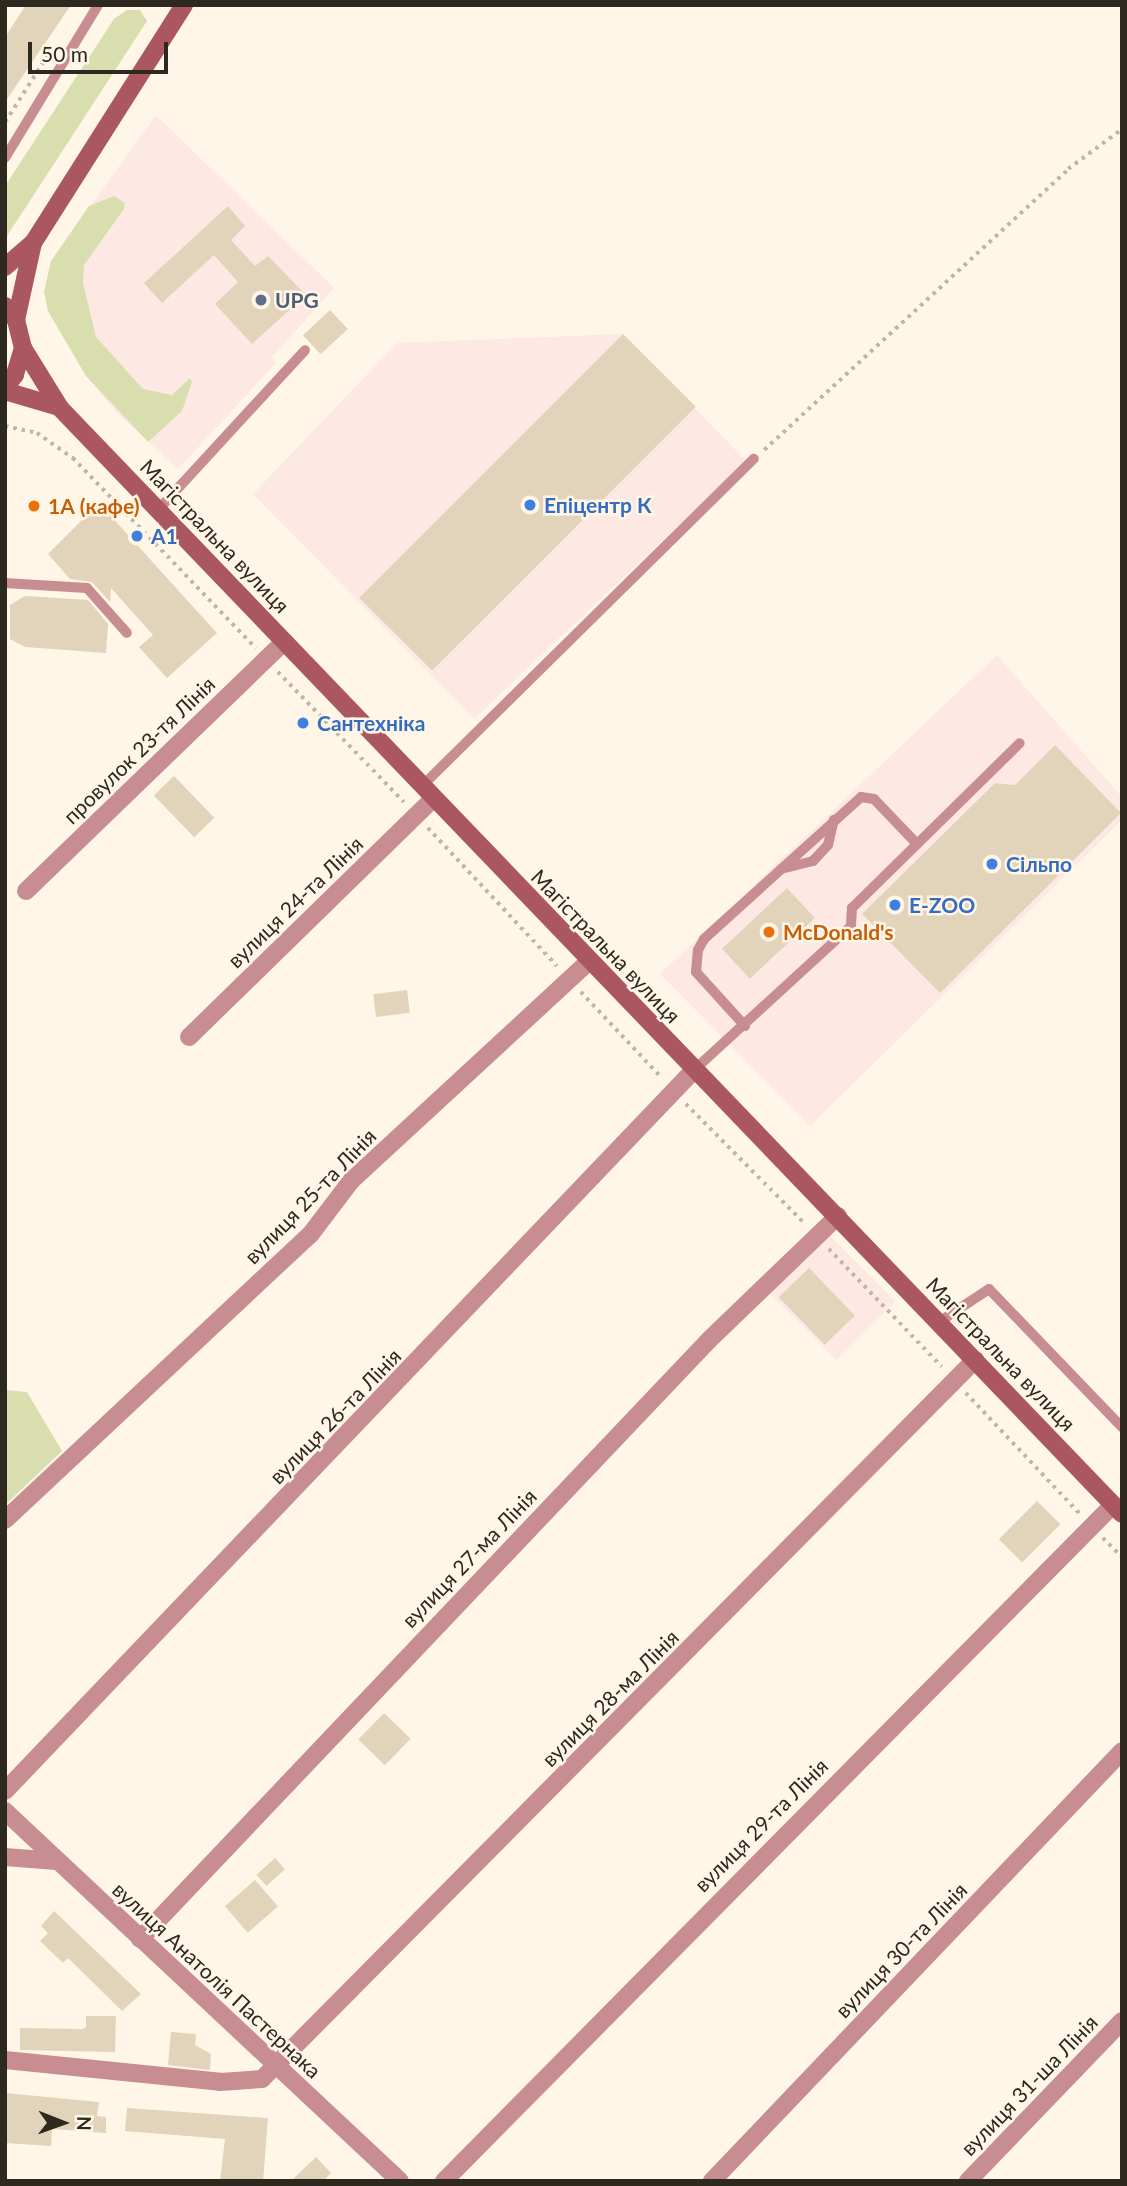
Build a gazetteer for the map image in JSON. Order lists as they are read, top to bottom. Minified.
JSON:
{"streets":{"main road":["Магістральна вулиця"],"street":["провулок 23-тя Лінія","вулиця 24-та Лінія","вулиця 25-та Лінія","вулиця 26-та Лінія","вулиця 27-ма Лінія","вулиця 28-ма Лінія","вулиця 29-та Лінія","вулиця 30-та Лінія","вулиця Анатолія Пастернака","вулиця 31-ша Лінія"]},"crossings":[["Магістральна вулиця","провулок 23-тя Лінія"],["Магістральна вулиця","вулиця 24-та Лінія"],["Магістральна вулиця","вулиця 25-та Лінія"],["Магістральна вулиця","вулиця 26-та Лінія"],["Магістральна вулиця","вулиця 27-ма Лінія"],["Магістральна вулиця","вулиця 28-ма Лінія"],["Магістральна вулиця","вулиця 29-та Лінія"],["вулиця 27-ма Лінія","вулиця Анатолія Пастернака"],["вулиця 28-ма Лінія","вулиця Анатолія Пастернака"]],"places":["UPG","Епіцентр К","1А (кафе)","А1","Сантехніка","Сільпо","E-ZOO","McDonald's"],"scale_bar":"50 m","north":"right"}
